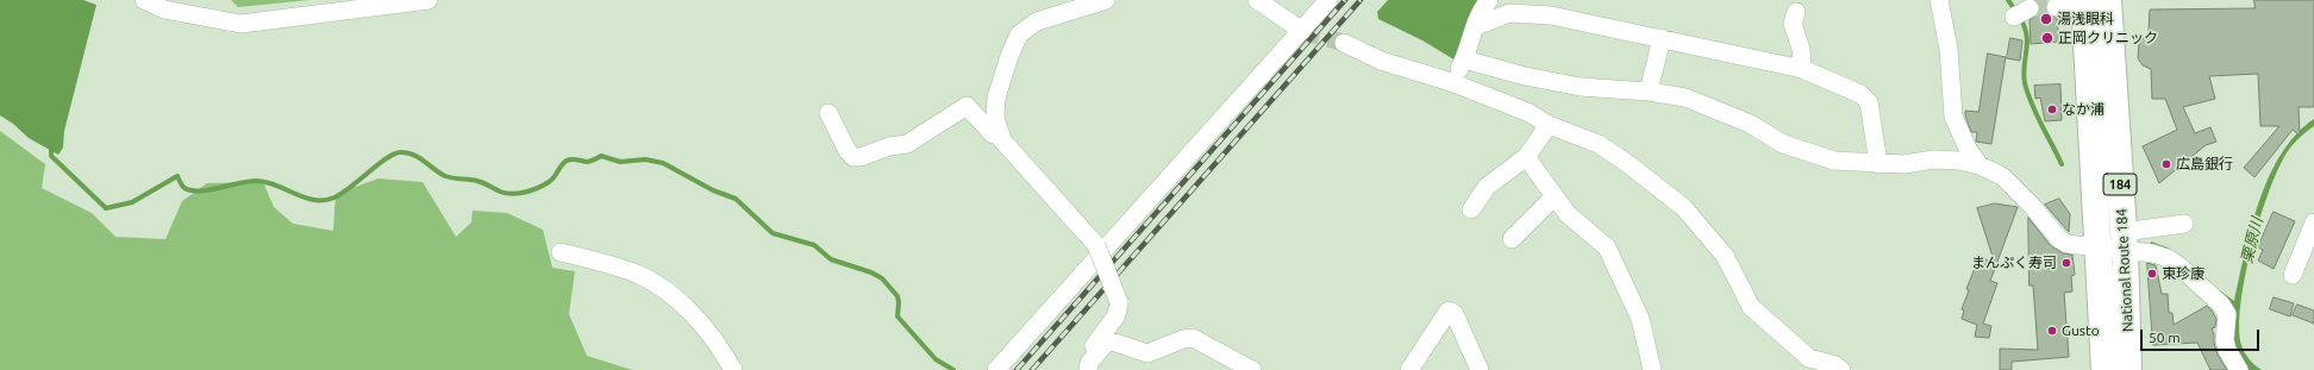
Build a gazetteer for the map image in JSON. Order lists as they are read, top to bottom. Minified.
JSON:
{"streets":{"highway":["184","National Route 184"]},"water":["栗原川"],"places":["湯浅眼科","正岡クリニック","なか浦","広島銀行","まんぷく寿司","東珍康","Gusto"],"scale_bar":"50 m"}
